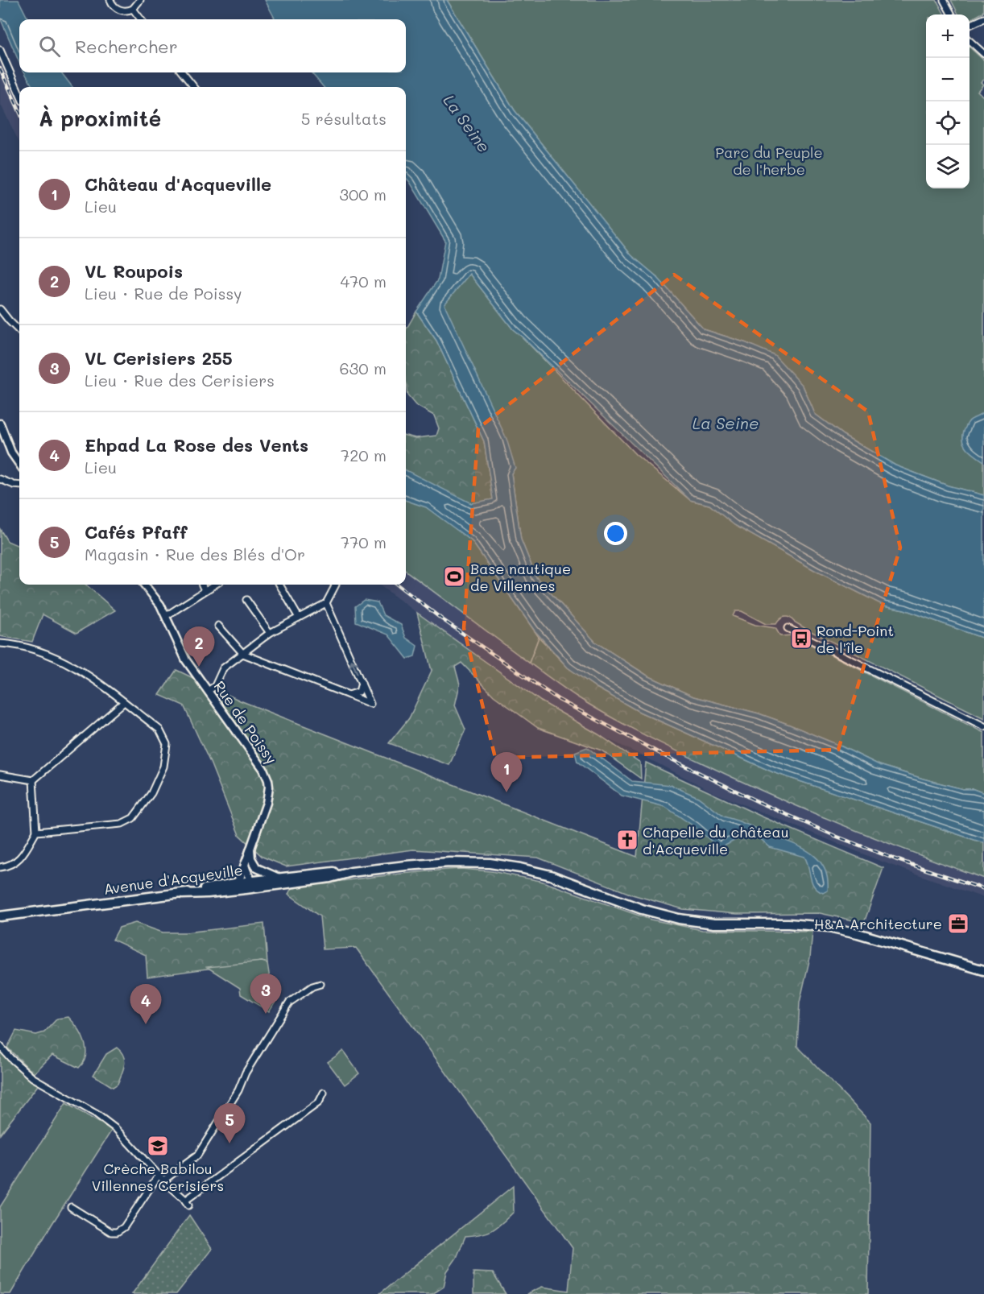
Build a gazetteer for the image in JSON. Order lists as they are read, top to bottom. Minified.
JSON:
{"streets":{"main road":["Avenue d'Acqueville"],"street":["Rue de Poissy"]},"crossings":[["Rue de Poissy","Avenue d'Acqueville"]],"water":["La Seine"],"parks":["Parc du Peuple de l'herbe"],"places":{"sports":["Base nautique de Villennes"],"bus stop":["Rond-Point de l'île"],"church":["Chapelle du château d'Acqueville"],"office":["H&A Architecture"],"school or university":["Crèche Babilou Villennes Cerisiers"]},"page":{"map_buttons":["+","−"],"search":"Rechercher","heading":["À proximité","5 résultats"],"list":[{"mark":"1","name":"Château d'Acqueville","note":"Lieu","value":"300 m"},{"mark":"2","name":"VL Roupois","note":"Lieu · Rue de Poissy","value":"470 m"},{"mark":"3","name":"VL Cerisiers 255","note":"Lieu · Rue des Cerisiers","value":"630 m"},{"mark":"4","name":"Ehpad La Rose des Vents","note":"Lieu","value":"720 m"},{"mark":"5","name":"Cafés Pfaff","note":"Magasin · Rue des Blés d'Or","value":"770 m"}],"pins":["2","1","3","4","5"]}}
